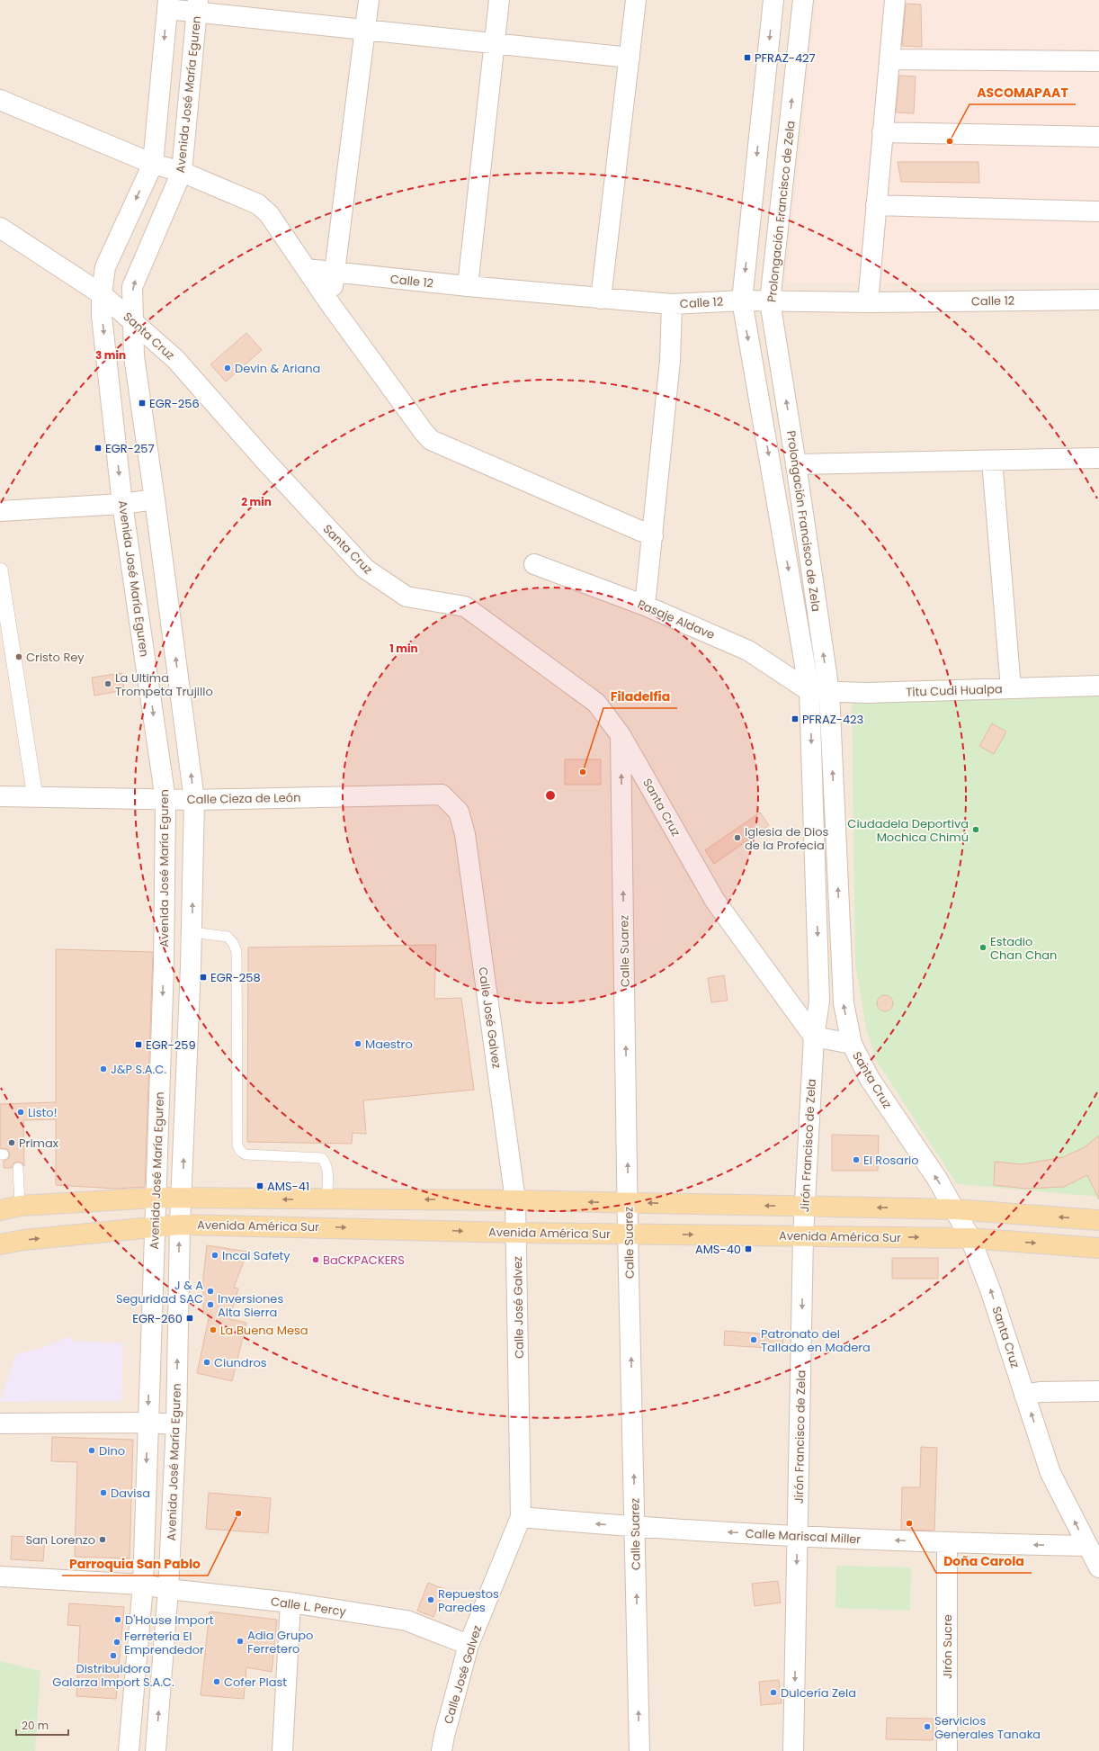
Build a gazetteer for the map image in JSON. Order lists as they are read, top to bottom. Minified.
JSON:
{"streets":{"main road":["Avenida América Sur"],"street":["Avenida José María Eguren","Prolongación Francisco de Zela","Calle 12","Santa Cruz","Pasaje Aldave","Titu Cudi Hualpa","Calle Cieza de León","Calle Suarez","Calle José Galvez","Jirón Francisco de Zela","Calle Mariscal Miller","Calle L. Percy","Jirón Sucre"]},"crossings":[["Avenida José María Eguren","Santa Cruz"],["Avenida José María Eguren","Calle Cieza de León"],["Avenida José María Eguren","Avenida América Sur"],["Avenida José María Eguren","Calle L. Percy"],["Prolongación Francisco de Zela","Calle 12"],["Prolongación Francisco de Zela","Santa Cruz"],["Prolongación Francisco de Zela","Pasaje Aldave"],["Prolongación Francisco de Zela","Titu Cudi Hualpa"],["Prolongación Francisco de Zela","Jirón Francisco de Zela"],["Santa Cruz","Calle Suarez"],["Santa Cruz","Jirón Francisco de Zela"],["Santa Cruz","Avenida América Sur"],["Santa Cruz","Calle Mariscal Miller"],["Pasaje Aldave","Titu Cudi Hualpa"],["Calle Cieza de León","Calle José Galvez"],["Calle Suarez","Avenida América Sur"],["Calle Suarez","Calle Mariscal Miller"],["Calle José Galvez","Avenida América Sur"],["Calle José Galvez","Calle Mariscal Miller"],["Calle José Galvez","Calle L. Percy"],["Jirón Francisco de Zela","Avenida América Sur"],["Jirón Francisco de Zela","Calle Mariscal Miller"],["Calle Mariscal Miller","Jirón Sucre"]],"one_way":["Calle Suarez","Jirón Francisco de Zela","Calle Mariscal Miller"],"places":{"transit":["PFRAZ-427","EGR-256","EGR-257","PFRAZ-423","EGR-258","EGR-259","AMS-41","AMS-40","EGR-260"],"other":["ASCOMAPAAT","Devin & Ariana","Cristo Rey","La Ultima Trompeta Trujillo","Filadelfia","Ciudadela Deportiva Mochica Chimú","Iglesia de Dios de la Profecia","Estadio Chan Chan","Maestro","J&P S.A.C.","Listo!","Primax","El Rosario","Incal Safety","BaCKPACKERS","J & A Seguridad SAC","Inversiones Alta Sierra","La Buena Mesa","Patronato del Tallado en Madera","Ciundros","Dino","Davisa","Parroquia San Pablo","Doña Carola","San Lorenzo","Repuestos Paredes","D'House Import","Adia Grupo Ferretero","Ferretería El Emprendedor","Distribuidora Galarza Import S.A.C.","Cofer Plast","Dulcería Zela","Servicios Generales Tanaka"]},"scale_bar":"20 m","rings":["3 min","2 min","1 min"]}
